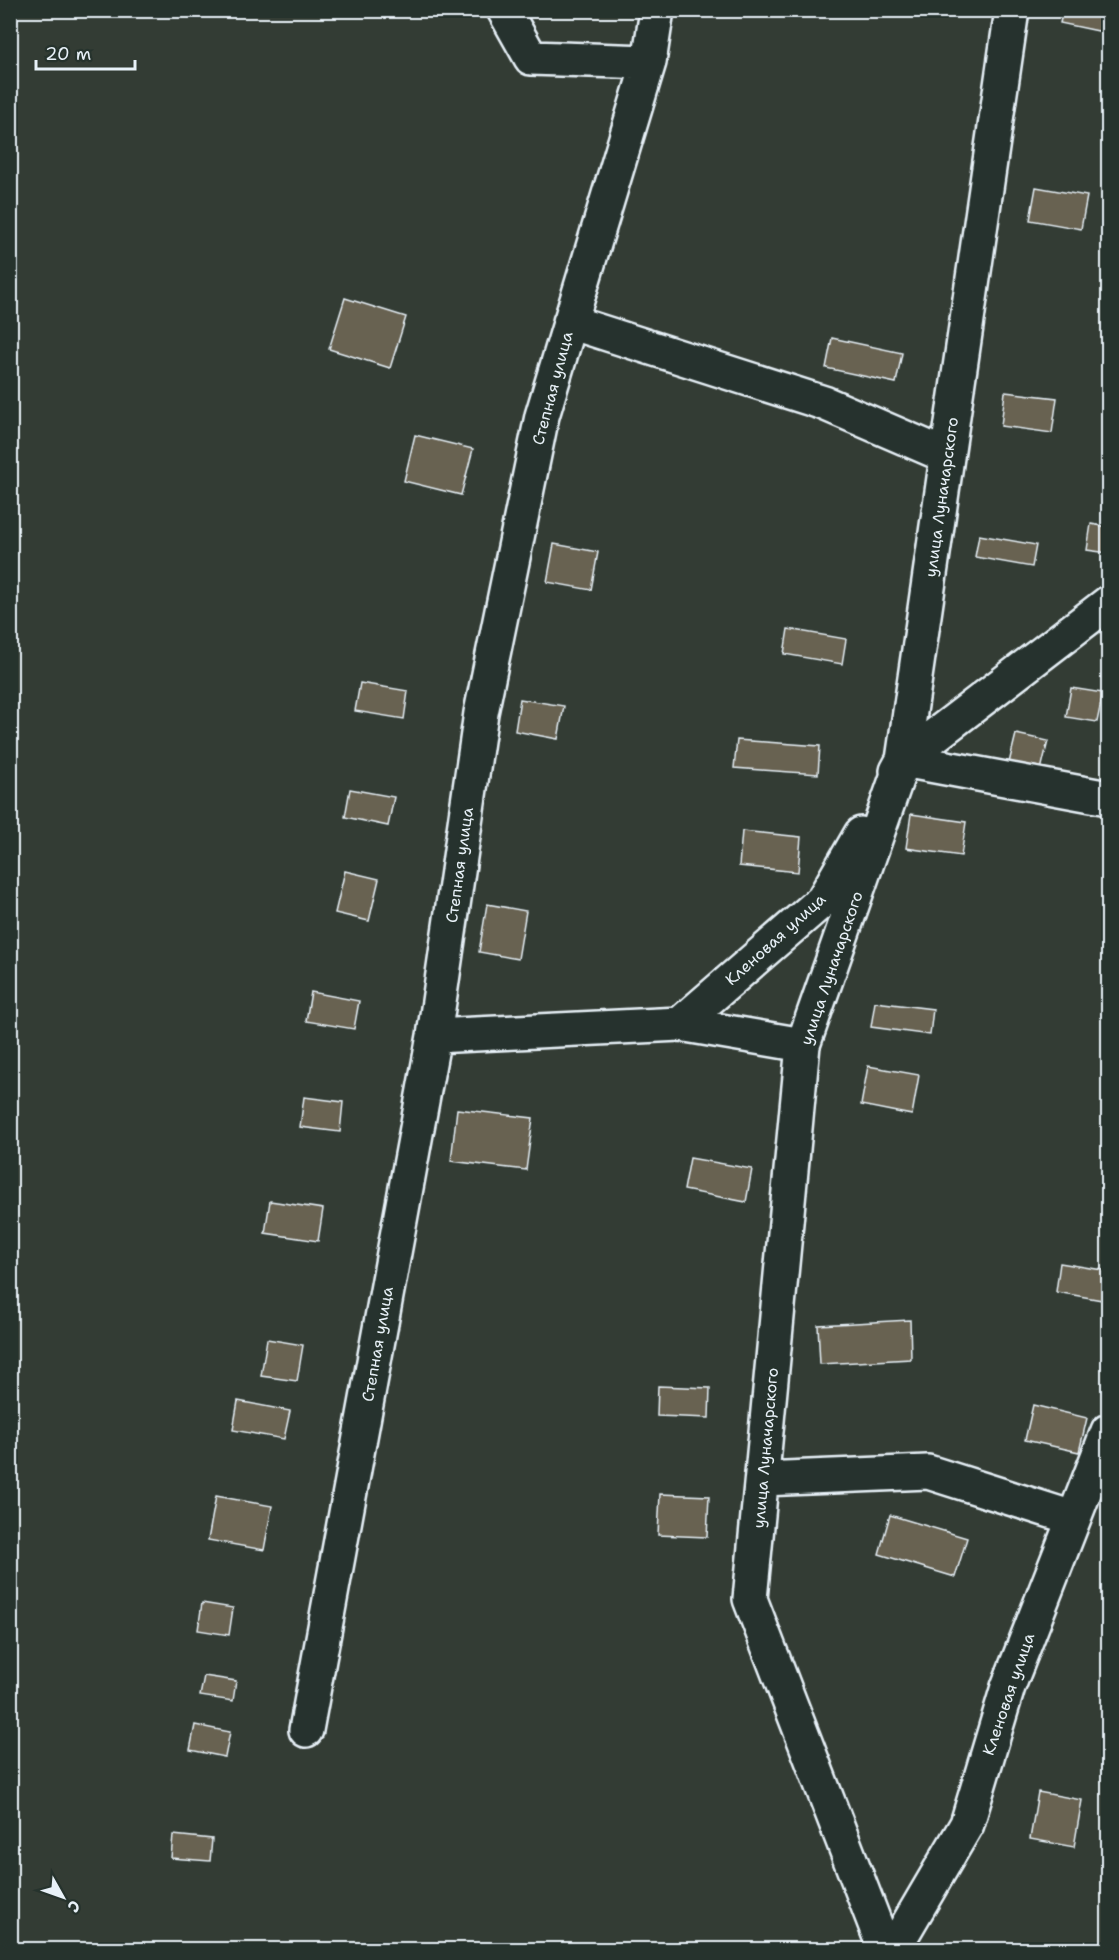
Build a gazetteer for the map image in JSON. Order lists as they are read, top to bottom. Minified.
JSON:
{"streets":{"street":["Степная улица","улица Луначарского","Кленовая улица"]},"crossings":[["улица Луначарского","Кленовая улица"]],"scale_bar":"20 m","north":"bottom right"}
